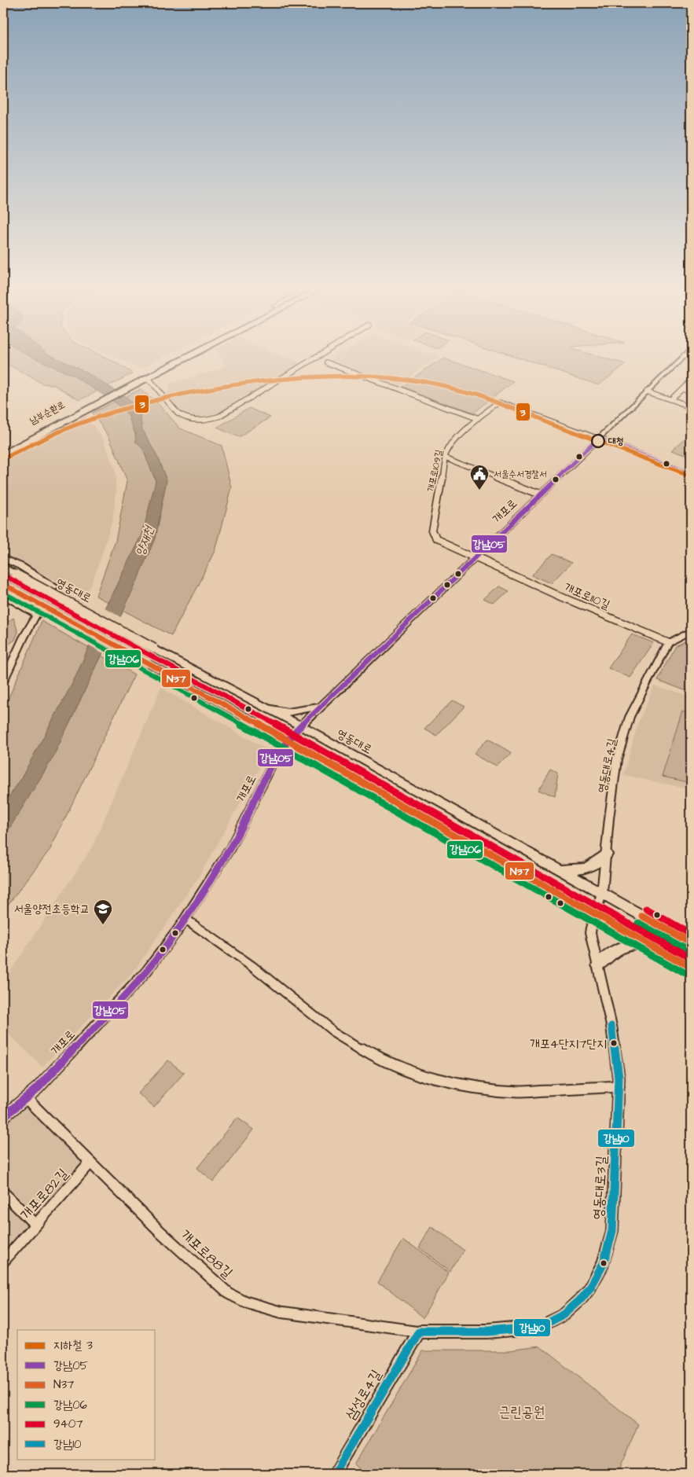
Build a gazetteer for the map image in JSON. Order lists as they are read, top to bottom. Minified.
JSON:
{"streets":{"main road":["남부순환로","영동대로"],"street":["개포로109길","개포로","개포로110길","영동대로4길","영동대로3길","개포로82길","개포로88길","삼성로4길"]},"crossings":[["개포로109길","개포로"],["개포로109길","개포로110길"],["개포로","영동대로"],["개포로","개포로110길"],["개포로","개포로88길"],["영동대로","영동대로4길"],["영동대로","영동대로3길"],["개포로110길","영동대로4길"],["영동대로4길","영동대로3길"],["영동대로3길","개포로88길"],["영동대로3길","삼성로4길"],["개포로82길","개포로88길"],["개포로88길","삼성로4길"]],"water":["양재천"],"parks":["근린공원"],"places":{"other":["대청","개포4단지7단지"],"public building":["서울수서경찰서"],"school or university":["서울양전초등학교"]},"lines":["metro line 3","transit line 강남05","transit line 9407","transit line N37","transit line 강남06","transit line 강남10"],"legend":["지하철 3","강남05","N37","강남06","9407","강남10"]}
